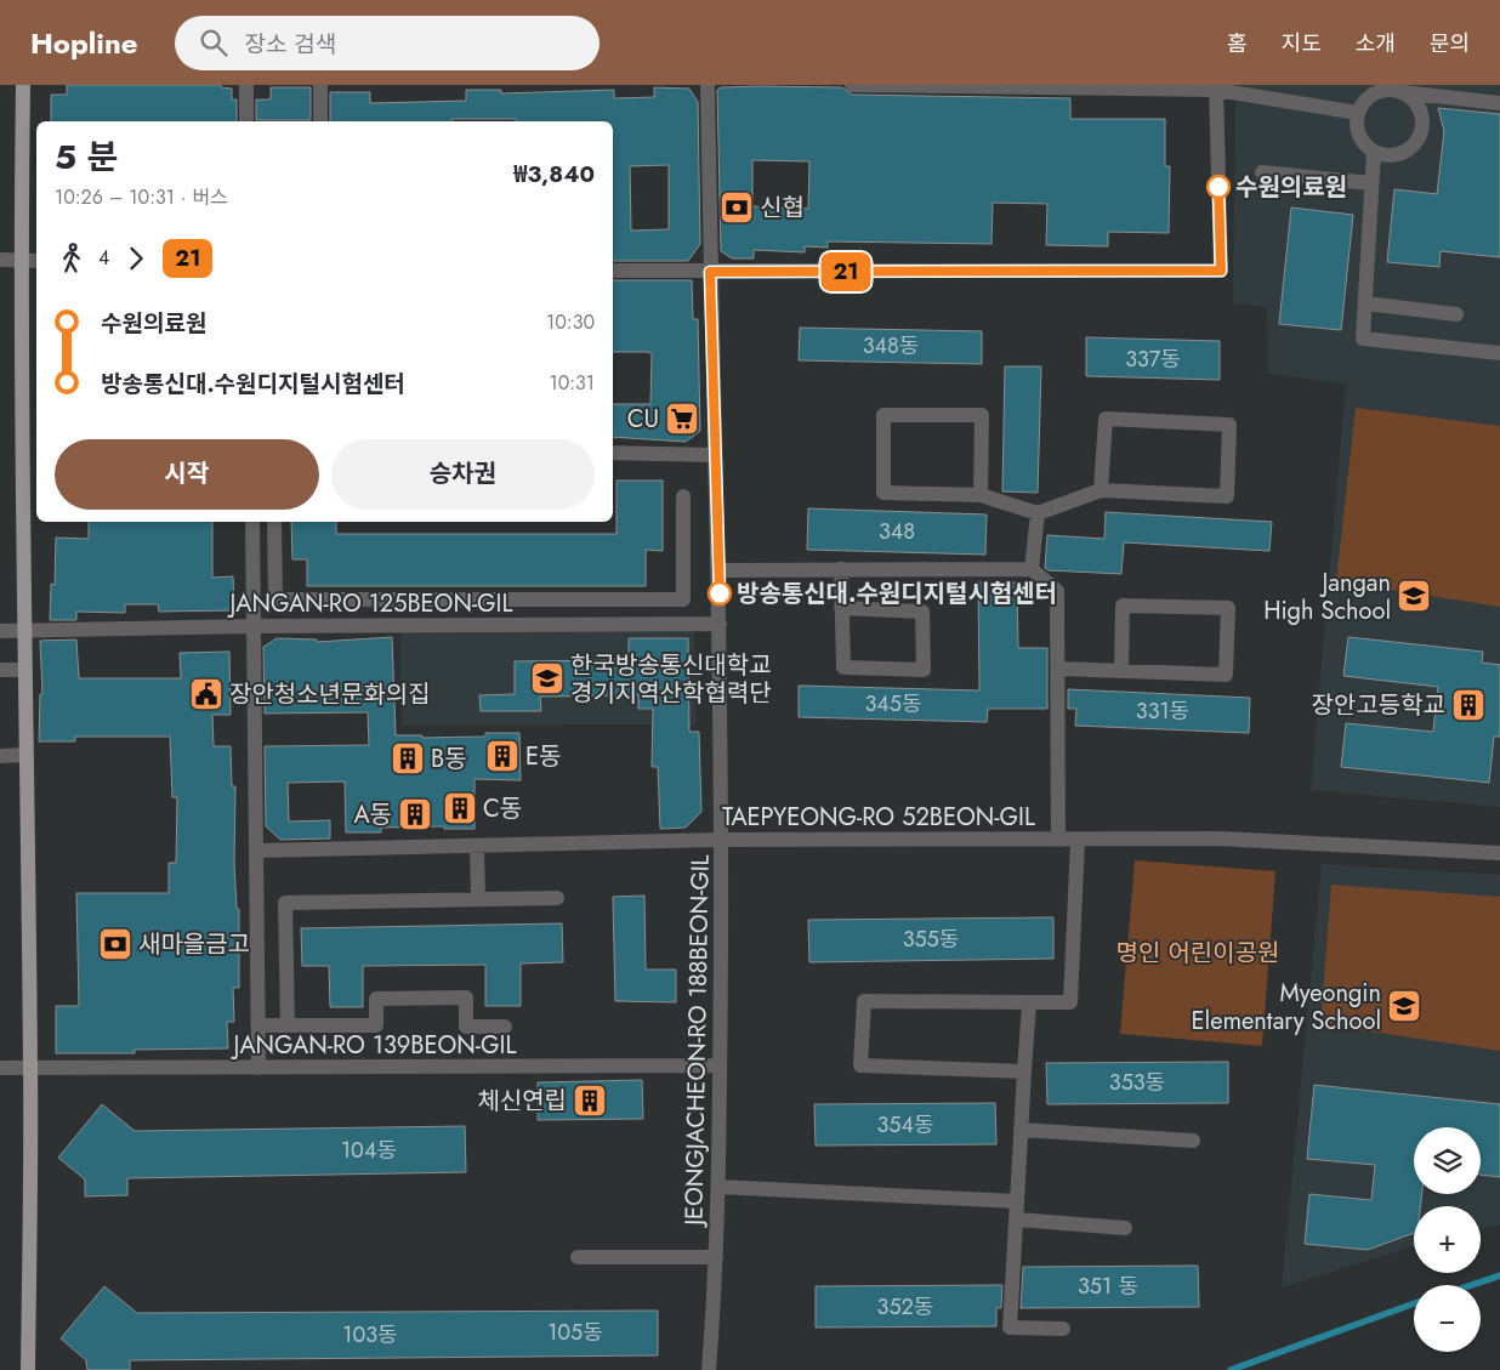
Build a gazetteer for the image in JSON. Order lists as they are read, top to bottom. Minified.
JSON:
{"streets":{"street":["JANGAN-RO 125BEON-GIL","TAEPYEONG-RO 52BEON-GIL","JEONGJACHEON-RO 188BEON-GIL","JANGAN-RO 139BEON-GIL"]},"crossings":[["JANGAN-RO 125BEON-GIL","JEONGJACHEON-RO 188BEON-GIL"],["TAEPYEONG-RO 52BEON-GIL","JEONGJACHEON-RO 188BEON-GIL"],["JEONGJACHEON-RO 188BEON-GIL","JANGAN-RO 139BEON-GIL"]],"parks":["명인 어린이공원"],"places":{"other":["수원의료원","방송통신대.수원디지털시험센터"],"bank":["신협","새마을금고"],"supermarket":["CU"],"school or university":["Jangan High School","한국방송통신대학교 경기지역산학협력단","Myeongin Elementary School"],"public building":["장안청소년문화의집"],"building":["장안고등학교","E동","B동","C동","A동","체신연립"]},"lines":["bus line 21"],"house_numbers":["348동","337동","348","345동","331동","355동","353동","354동","104동","351 동","352동","105동","103동"],"page":{"header":"Hopline","search":"장소 검색","nav":["홈","지도","소개","문의"],"on_map":"21","heading":["5 분","10:26 – 10:31 · 버스","₩3,840"],"legs":["4","21"],"list":[{"name":"수원의료원","value":"10:30"},{"name":"방송통신대.수원디지털시험센터","value":"10:31"}],"buttons":["시작","승차권"],"map_buttons":["+","−"]}}
